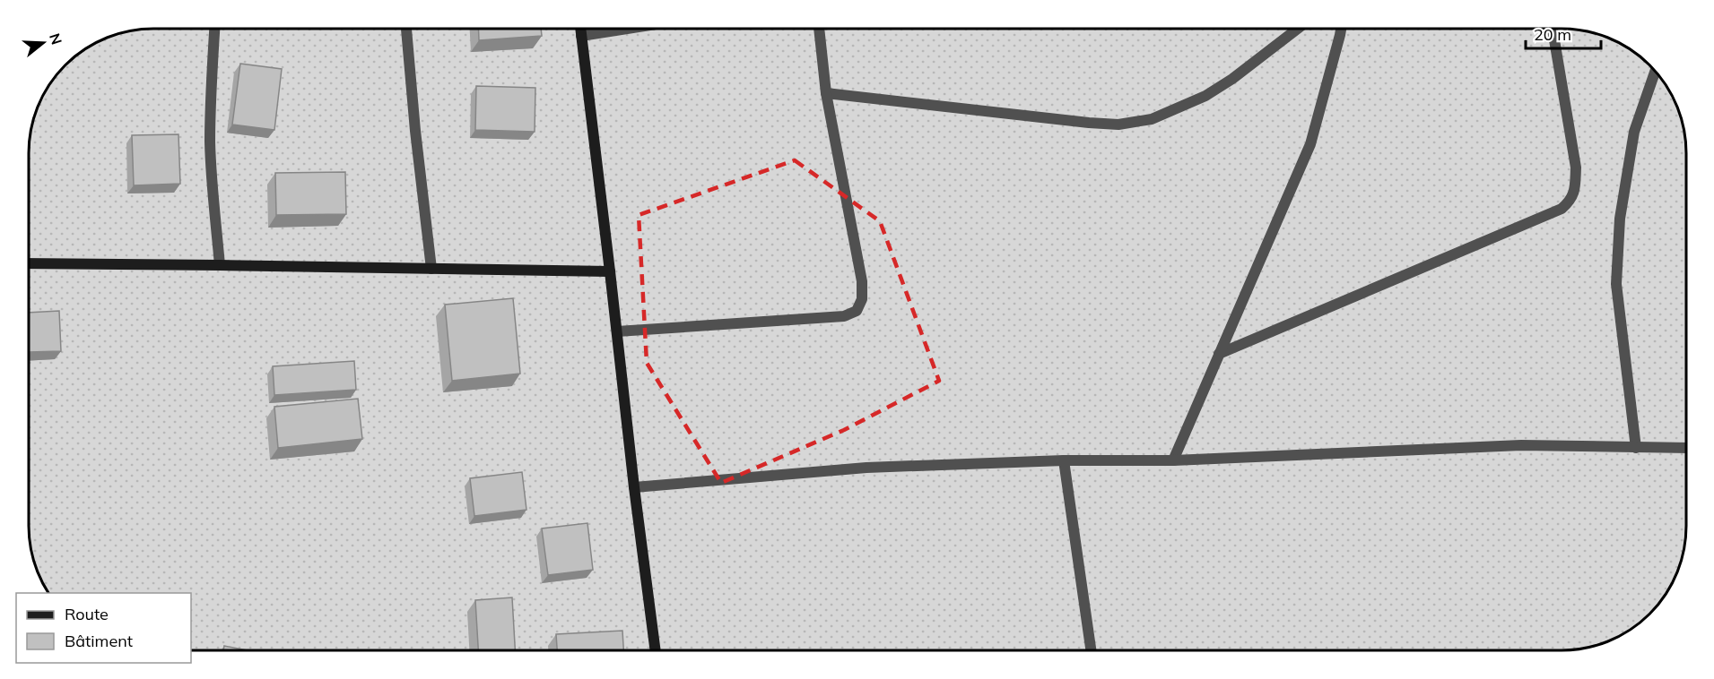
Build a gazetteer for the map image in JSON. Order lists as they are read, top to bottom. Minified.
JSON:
{"legend":["Route","Bâtiment"],"scale_bar":"20 m","north":"right"}
